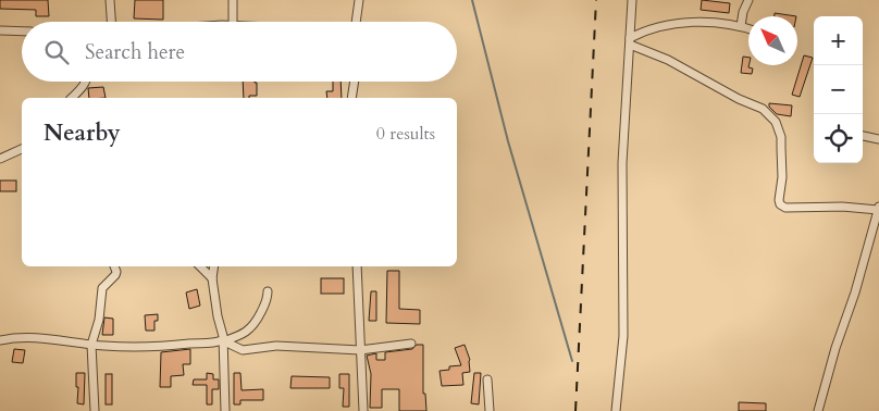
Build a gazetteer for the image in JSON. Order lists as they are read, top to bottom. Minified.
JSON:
{"north":"top left","page":{"map_buttons":["+","−"],"search":"Search here","heading":["Nearby","0 results"]}}
